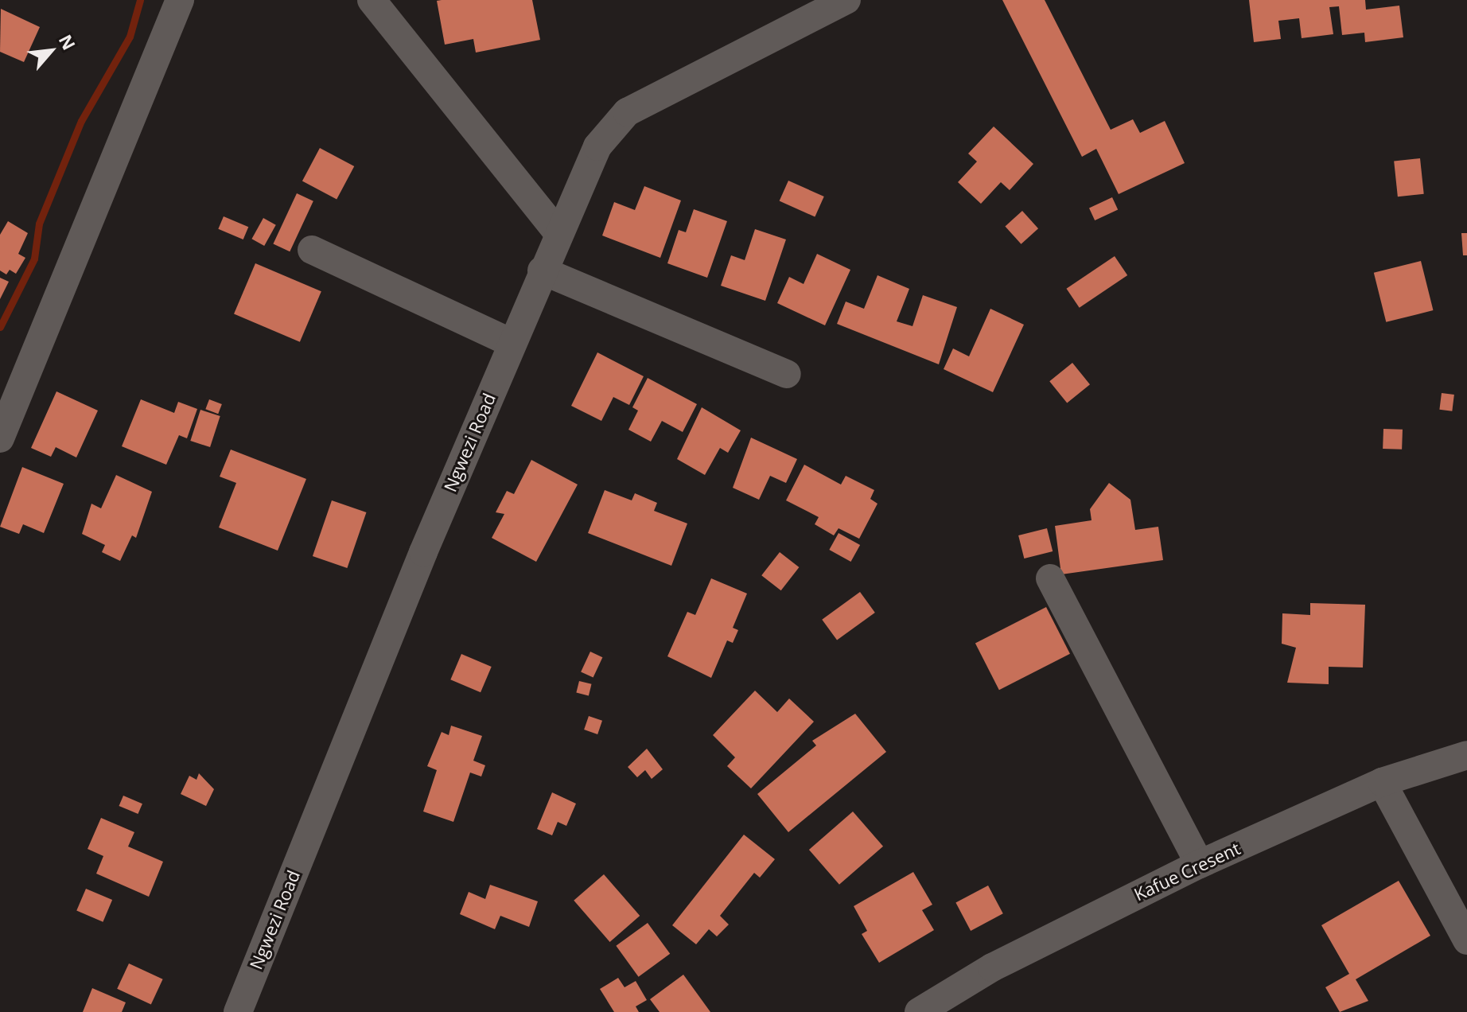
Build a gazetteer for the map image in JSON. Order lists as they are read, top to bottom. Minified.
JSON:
{"streets":{"street":["Ngwezi Road","Kafue Cresent"]},"north":"top right"}
